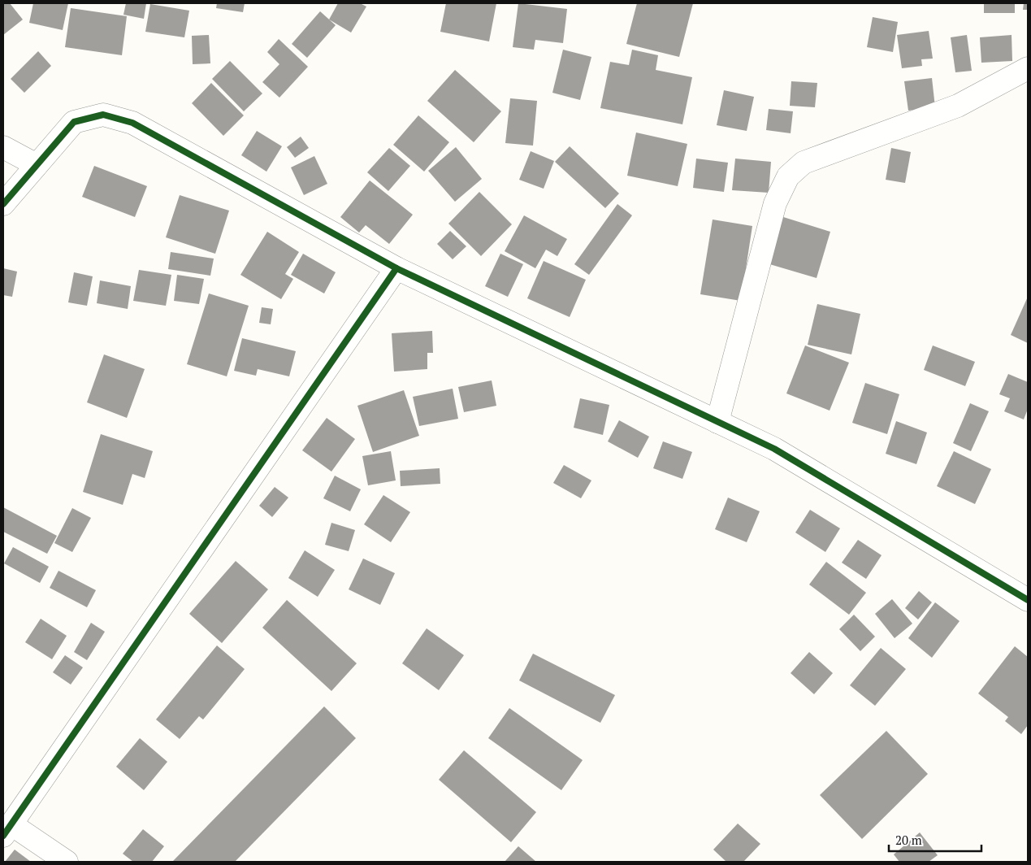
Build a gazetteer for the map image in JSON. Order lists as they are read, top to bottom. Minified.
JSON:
{"scale_bar":"20 m"}
